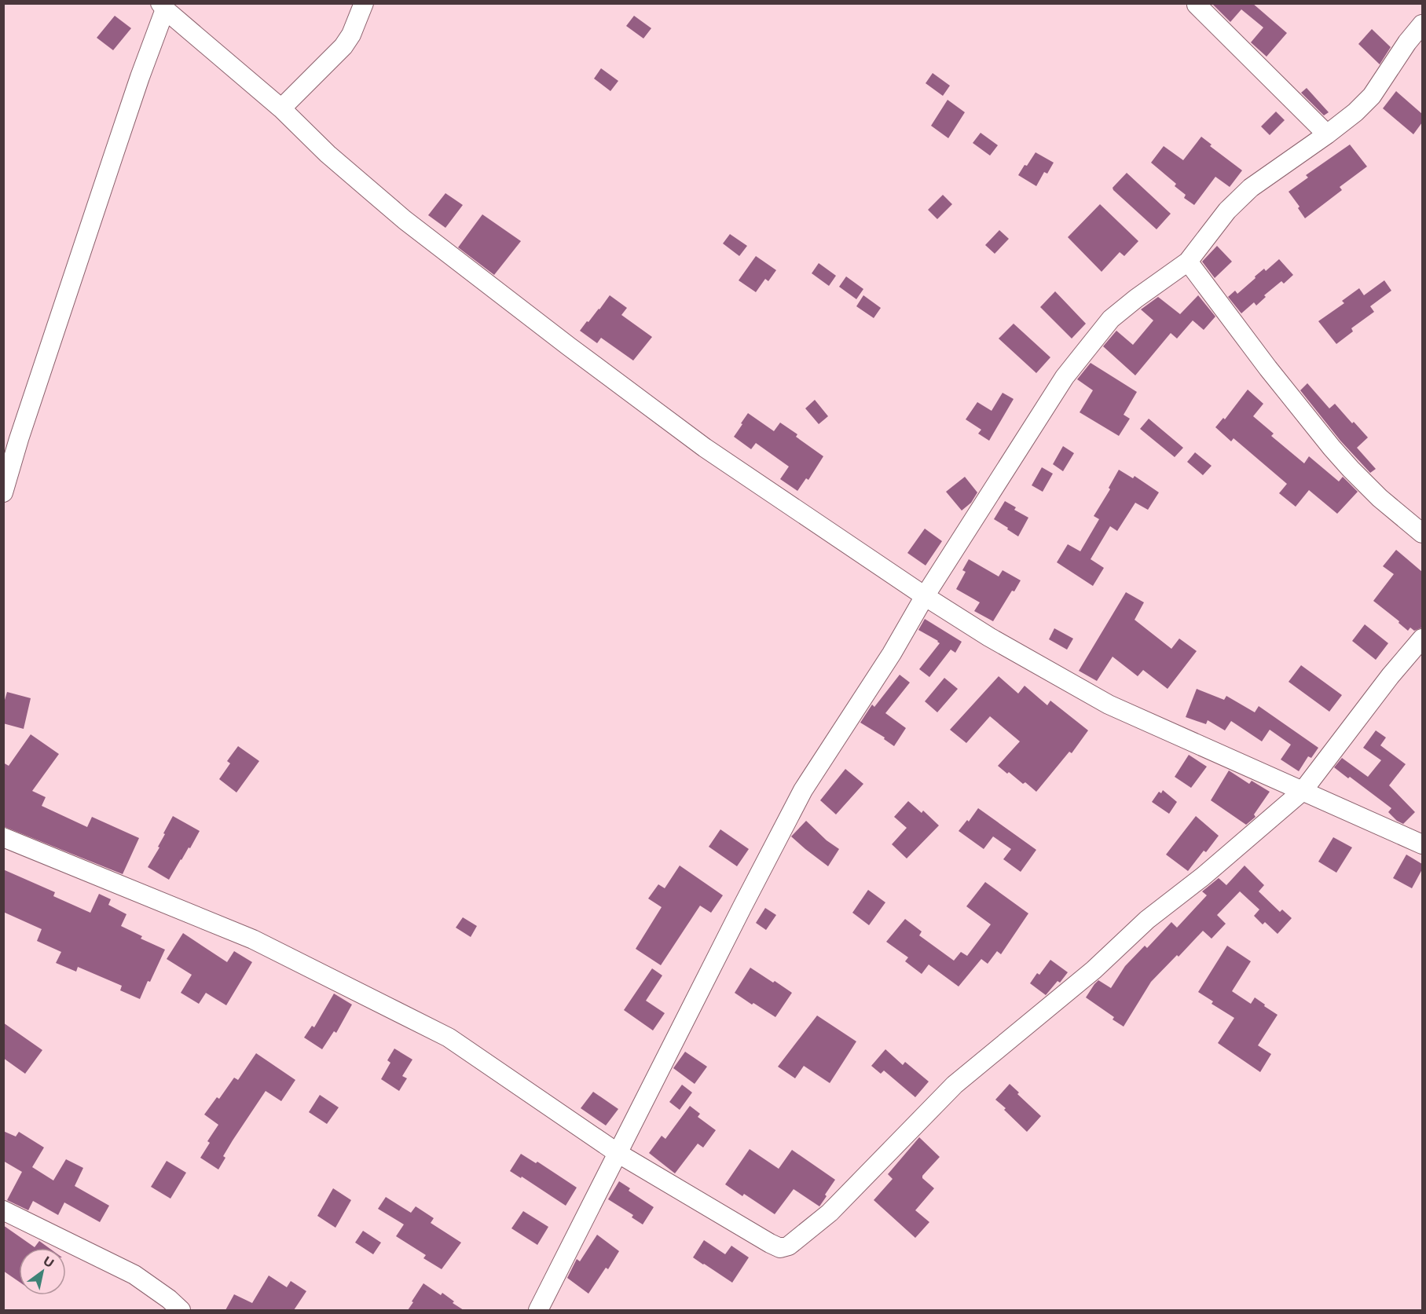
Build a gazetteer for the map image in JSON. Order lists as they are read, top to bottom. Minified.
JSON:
{"north":"top right"}
